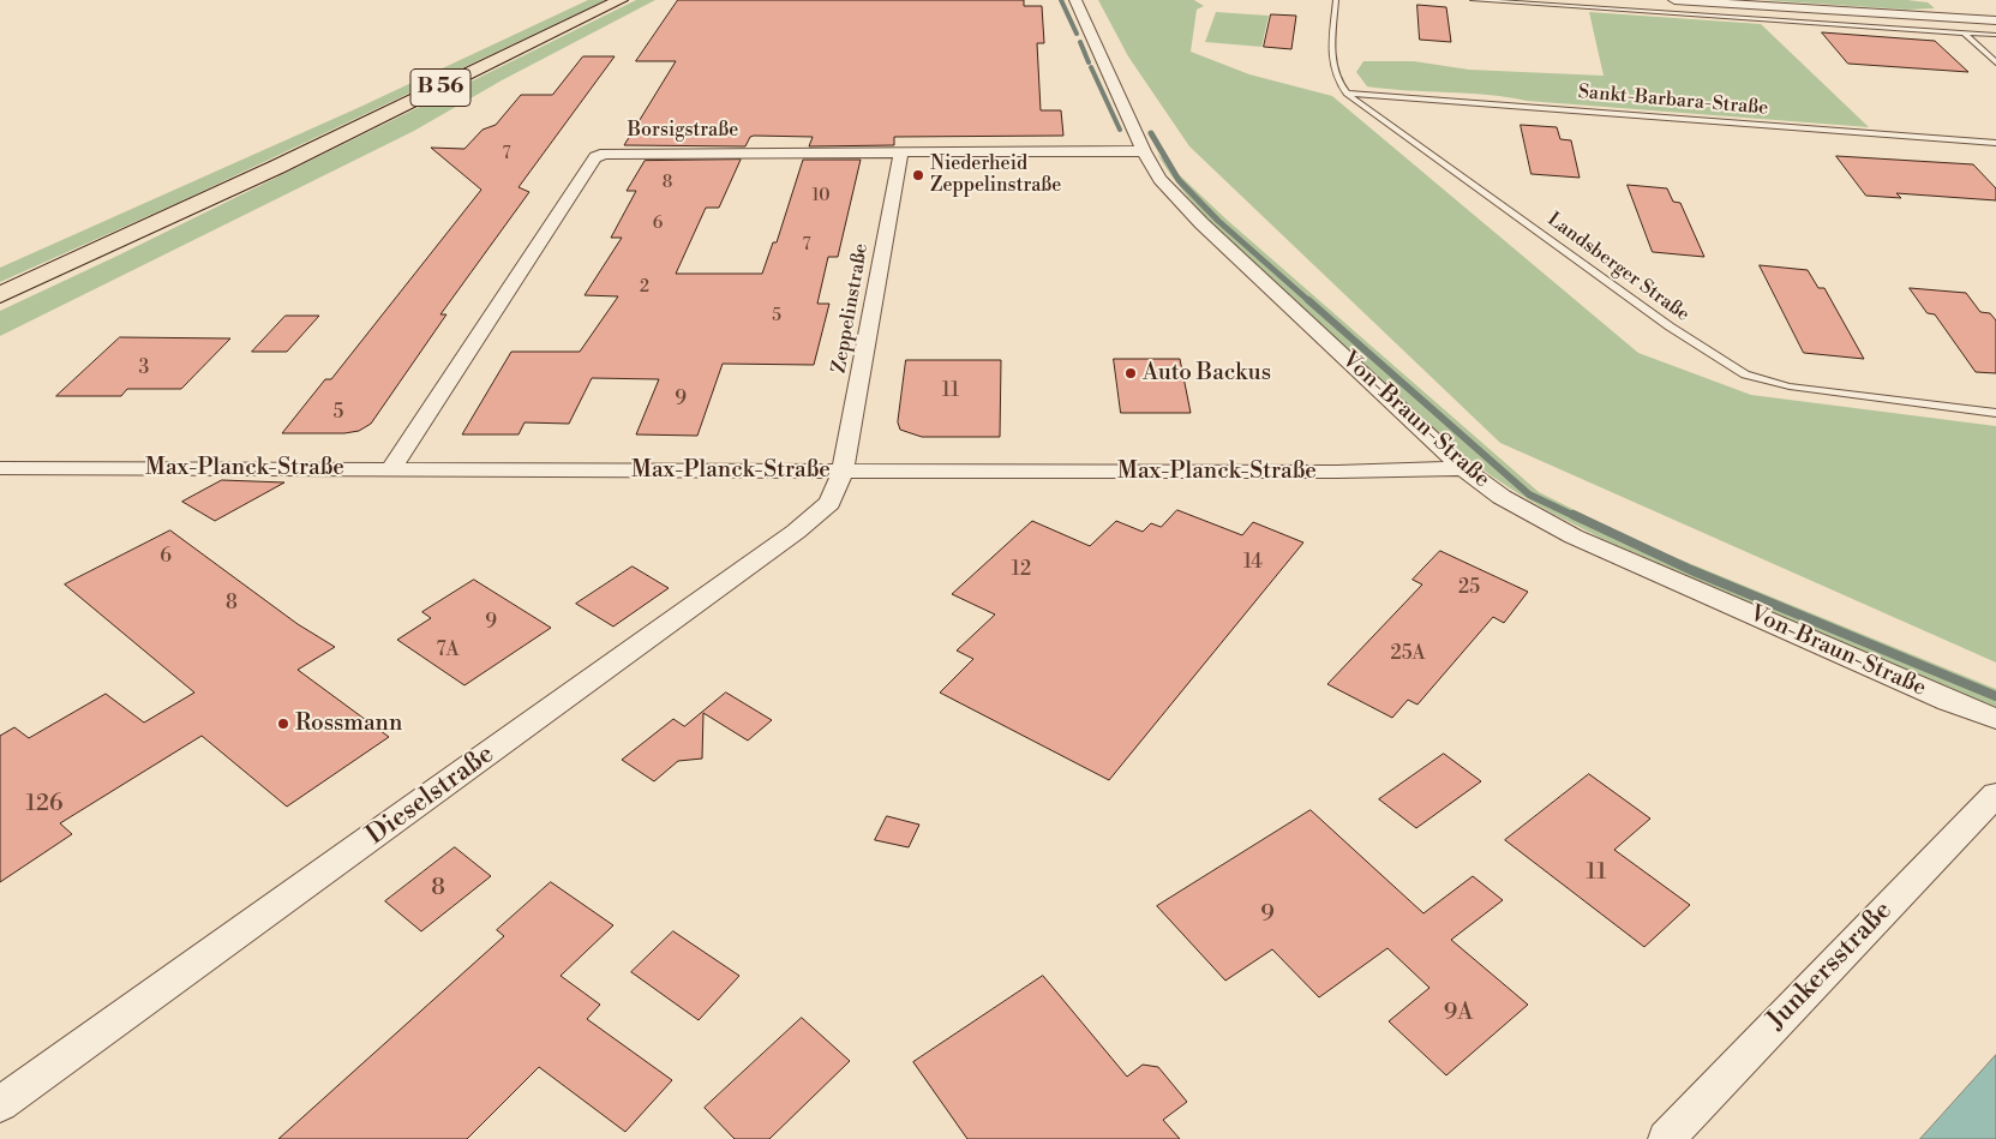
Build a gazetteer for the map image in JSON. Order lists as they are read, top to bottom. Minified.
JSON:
{"streets":{"highway":["B 56"],"street":["Borsigstraße","Zeppelinstraße","Von-Braun-Straße","Max-Planck-Straße","Dieselstraße","Junkersstraße"],"lane":["Sankt-Barbara-Straße","Landsberger Straße"]},"crossings":[["Sankt-Barbara-Straße","Landsberger Straße"],["Borsigstraße","Zeppelinstraße"],["Borsigstraße","Von-Braun-Straße"],["Borsigstraße","Max-Planck-Straße"],["Zeppelinstraße","Max-Planck-Straße"],["Zeppelinstraße","Dieselstraße"],["Von-Braun-Straße","Max-Planck-Straße"],["Max-Planck-Straße","Dieselstraße"]],"places":["Niederheid Zeppelinstraße","Auto Backus","Rossmann"],"house_numbers":["7","8","10","6","7","2","5","3","11","9","5","6","14","12","25","8","9","7A","25A","126","11","8","9","9A"]}
